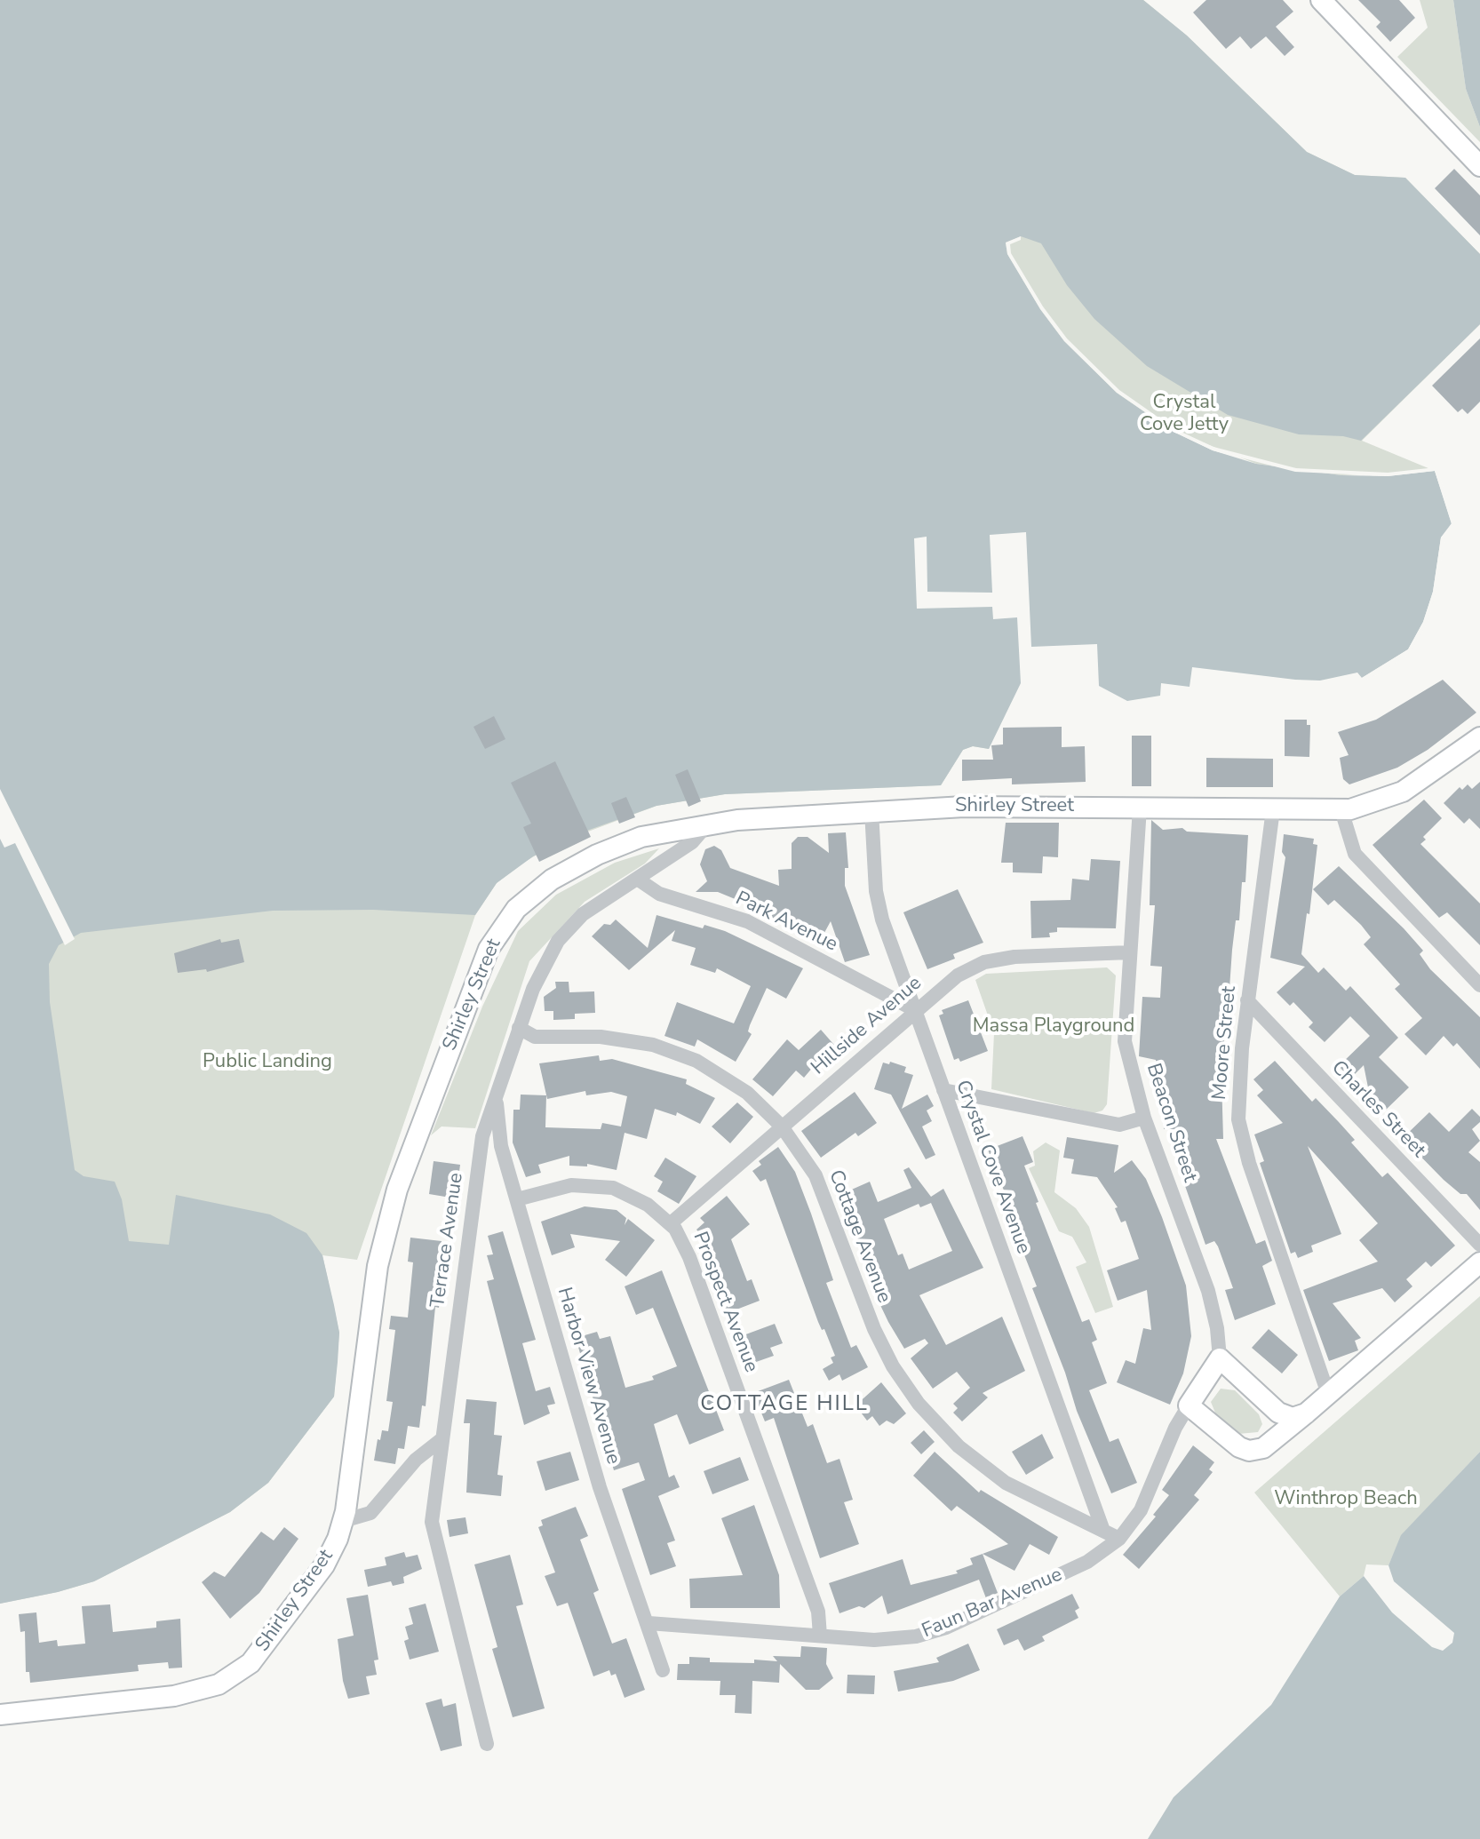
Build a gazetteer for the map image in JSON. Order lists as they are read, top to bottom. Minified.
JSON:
{"streets":{"main road":["Shirley Street","Faun Bar Avenue"],"street":["Park Avenue","Hillside Avenue","Moore Street","Charles Street","Beacon Street","Crystal Cove Avenue","Cottage Avenue","Terrace Avenue","Prospect Avenue","Harbor View Avenue"]},"crossings":[["Shirley Street","Moore Street"],["Shirley Street","Beacon Street"],["Shirley Street","Crystal Cove Avenue"],["Shirley Street","Terrace Avenue"],["Park Avenue","Hillside Avenue"],["Park Avenue","Crystal Cove Avenue"],["Park Avenue","Terrace Avenue"],["Hillside Avenue","Beacon Street"],["Hillside Avenue","Crystal Cove Avenue"],["Hillside Avenue","Cottage Avenue"],["Hillside Avenue","Prospect Avenue"],["Moore Street","Charles Street"],["Beacon Street","Faun Bar Avenue"],["Crystal Cove Avenue","Cottage Avenue"],["Cottage Avenue","Terrace Avenue"],["Cottage Avenue","Faun Bar Avenue"],["Terrace Avenue","Harbor View Avenue"],["Prospect Avenue","Harbor View Avenue"],["Prospect Avenue","Faun Bar Avenue"],["Harbor View Avenue","Faun Bar Avenue"]],"districts":["COTTAGE HILL"],"parks":["Crystal Cove Jetty","Massa Playground","Public Landing","Winthrop Beach"]}
